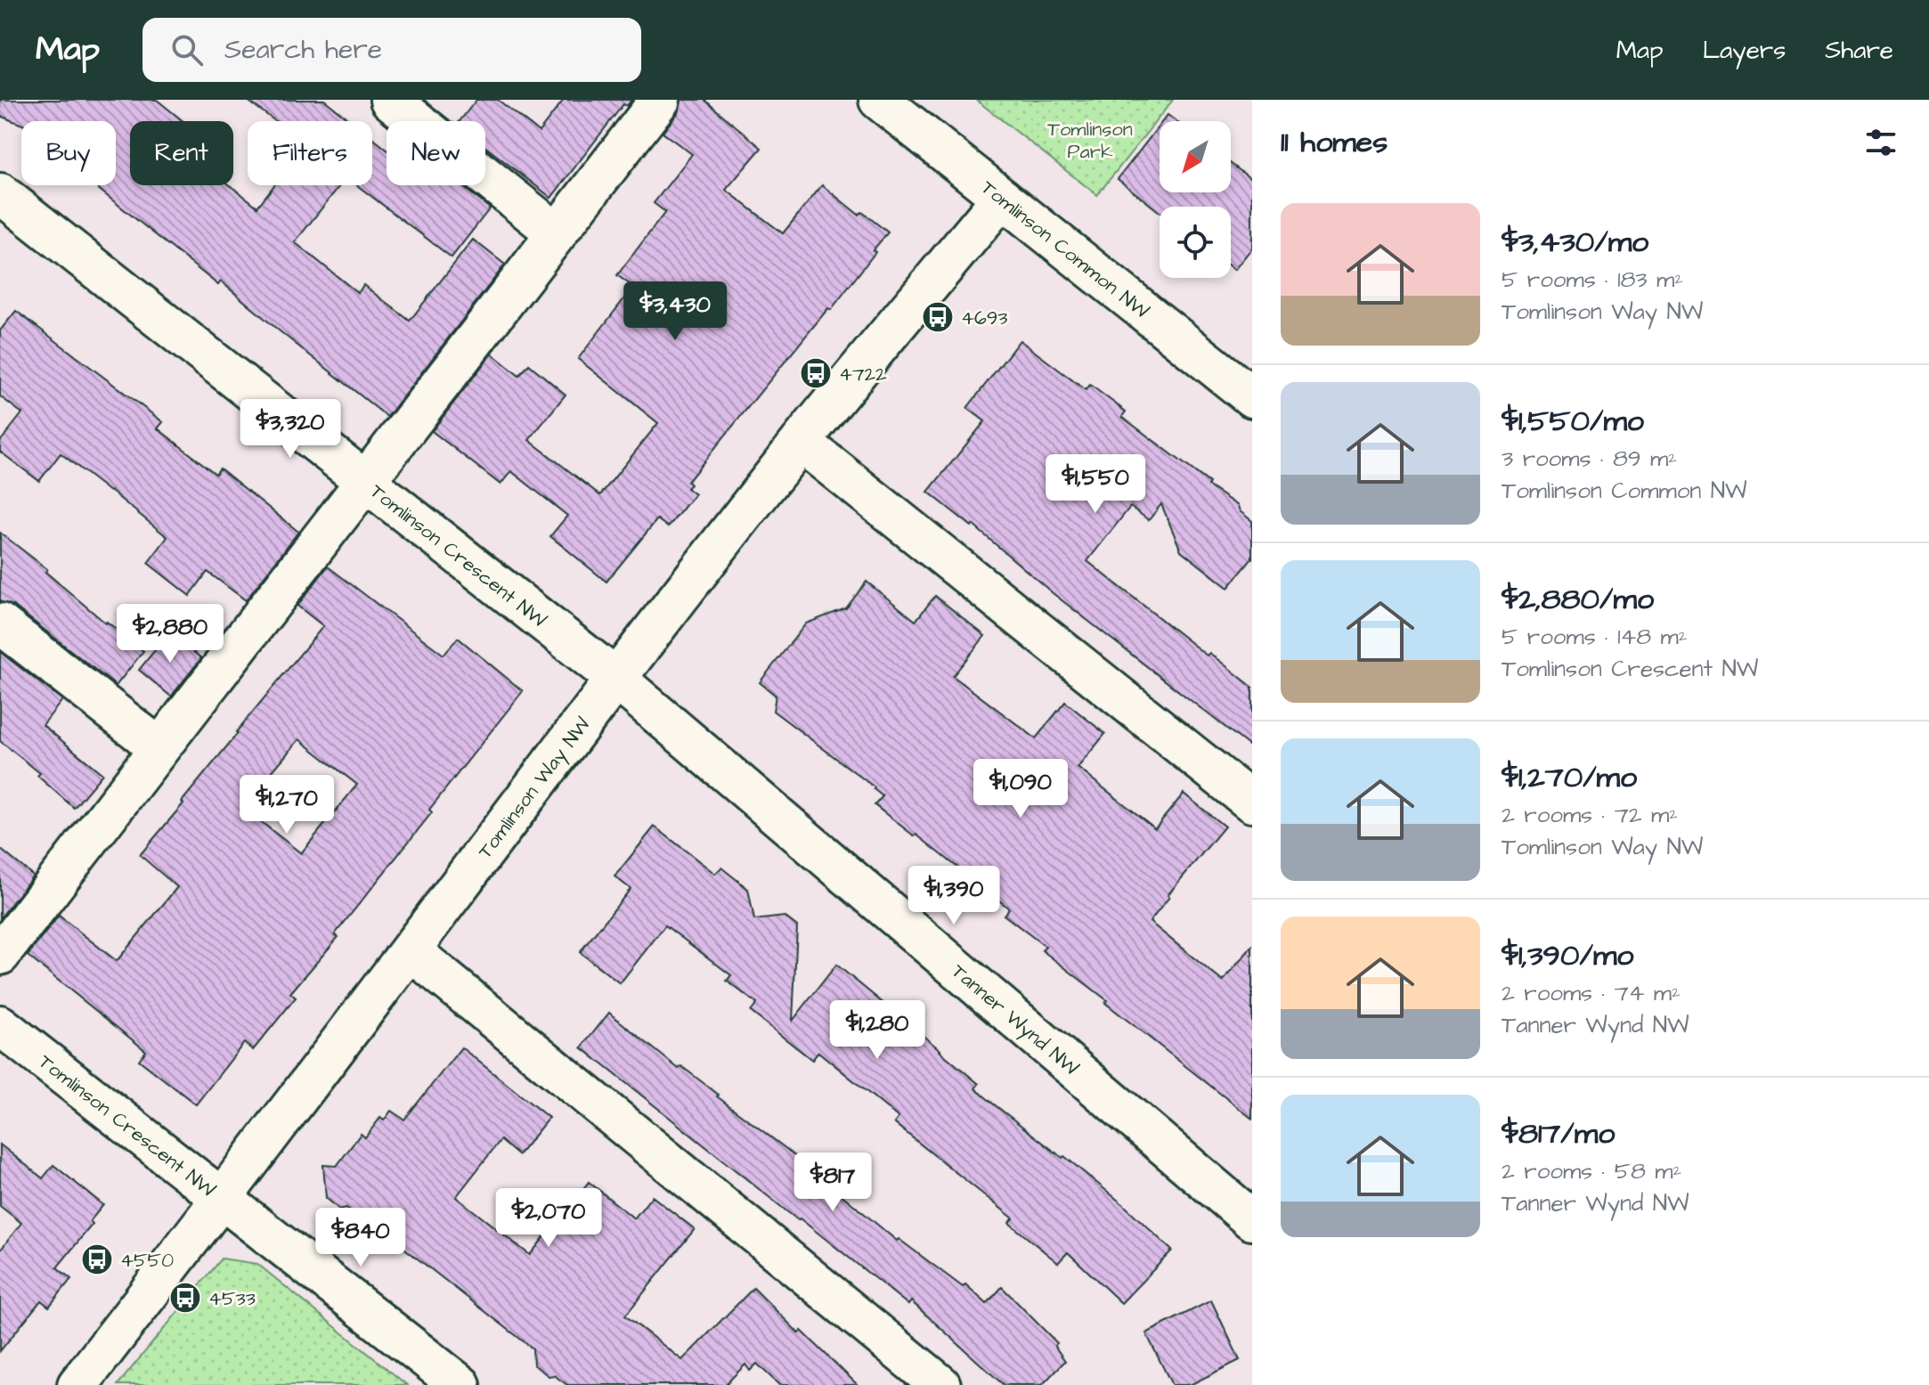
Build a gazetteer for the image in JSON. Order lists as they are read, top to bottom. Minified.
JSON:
{"streets":{"street":["Tomlinson Common NW","Tomlinson Crescent NW","Tomlinson Way NW","Tanner Wynd NW"]},"crossings":[["Tomlinson Common NW","Tomlinson Way NW"],["Tomlinson Crescent NW","Tomlinson Way NW"],["Tomlinson Crescent NW","Tanner Wynd NW"],["Tomlinson Way NW","Tanner Wynd NW"]],"parks":["Tomlinson Park"],"places":{"bus stop":["4693","4722","4550","4533"]},"north":"bottom left","page":{"header":"Map","search":"Search here","nav":["Map","Layers","Share"],"heading":"11 homes","chip":["Buy","Rent","Filters","New"],"list":[{"name":"$3,430/mo","note":"5 rooms · 183 m² · Tomlinson Way NW"},{"name":"$1,550/mo","note":"3 rooms · 89 m² · Tomlinson Common NW"},{"name":"$2,880/mo","note":"5 rooms · 148 m² · Tomlinson Crescent NW"},{"name":"$1,270/mo","note":"2 rooms · 72 m² · Tomlinson Way NW"},{"name":"$1,390/mo","note":"2 rooms · 74 m² · Tanner Wynd NW"},{"name":"$817/mo","note":"2 rooms · 58 m² · Tanner Wynd NW"}],"price":["$3,430","$3,320","$1,550","$2,880","$1,090","$1,270","$1,390","$1,280","$817","$2,070","$840"]}}
